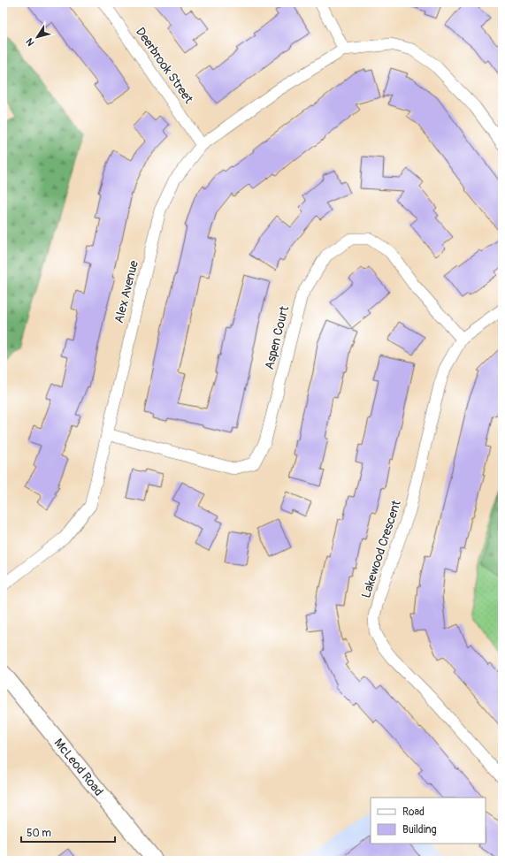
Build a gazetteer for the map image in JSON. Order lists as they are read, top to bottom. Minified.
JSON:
{"streets":{"main road":["McLeod Road"],"street":["Deerbrook Street","Alex Avenue","Aspen Court","Lakewood Crescent"]},"crossings":[["Deerbrook Street","Alex Avenue"],["Alex Avenue","Aspen Court"],["Aspen Court","Lakewood Crescent"]],"legend":["Road","Building"],"scale_bar":"50 m","north":"bottom left"}
